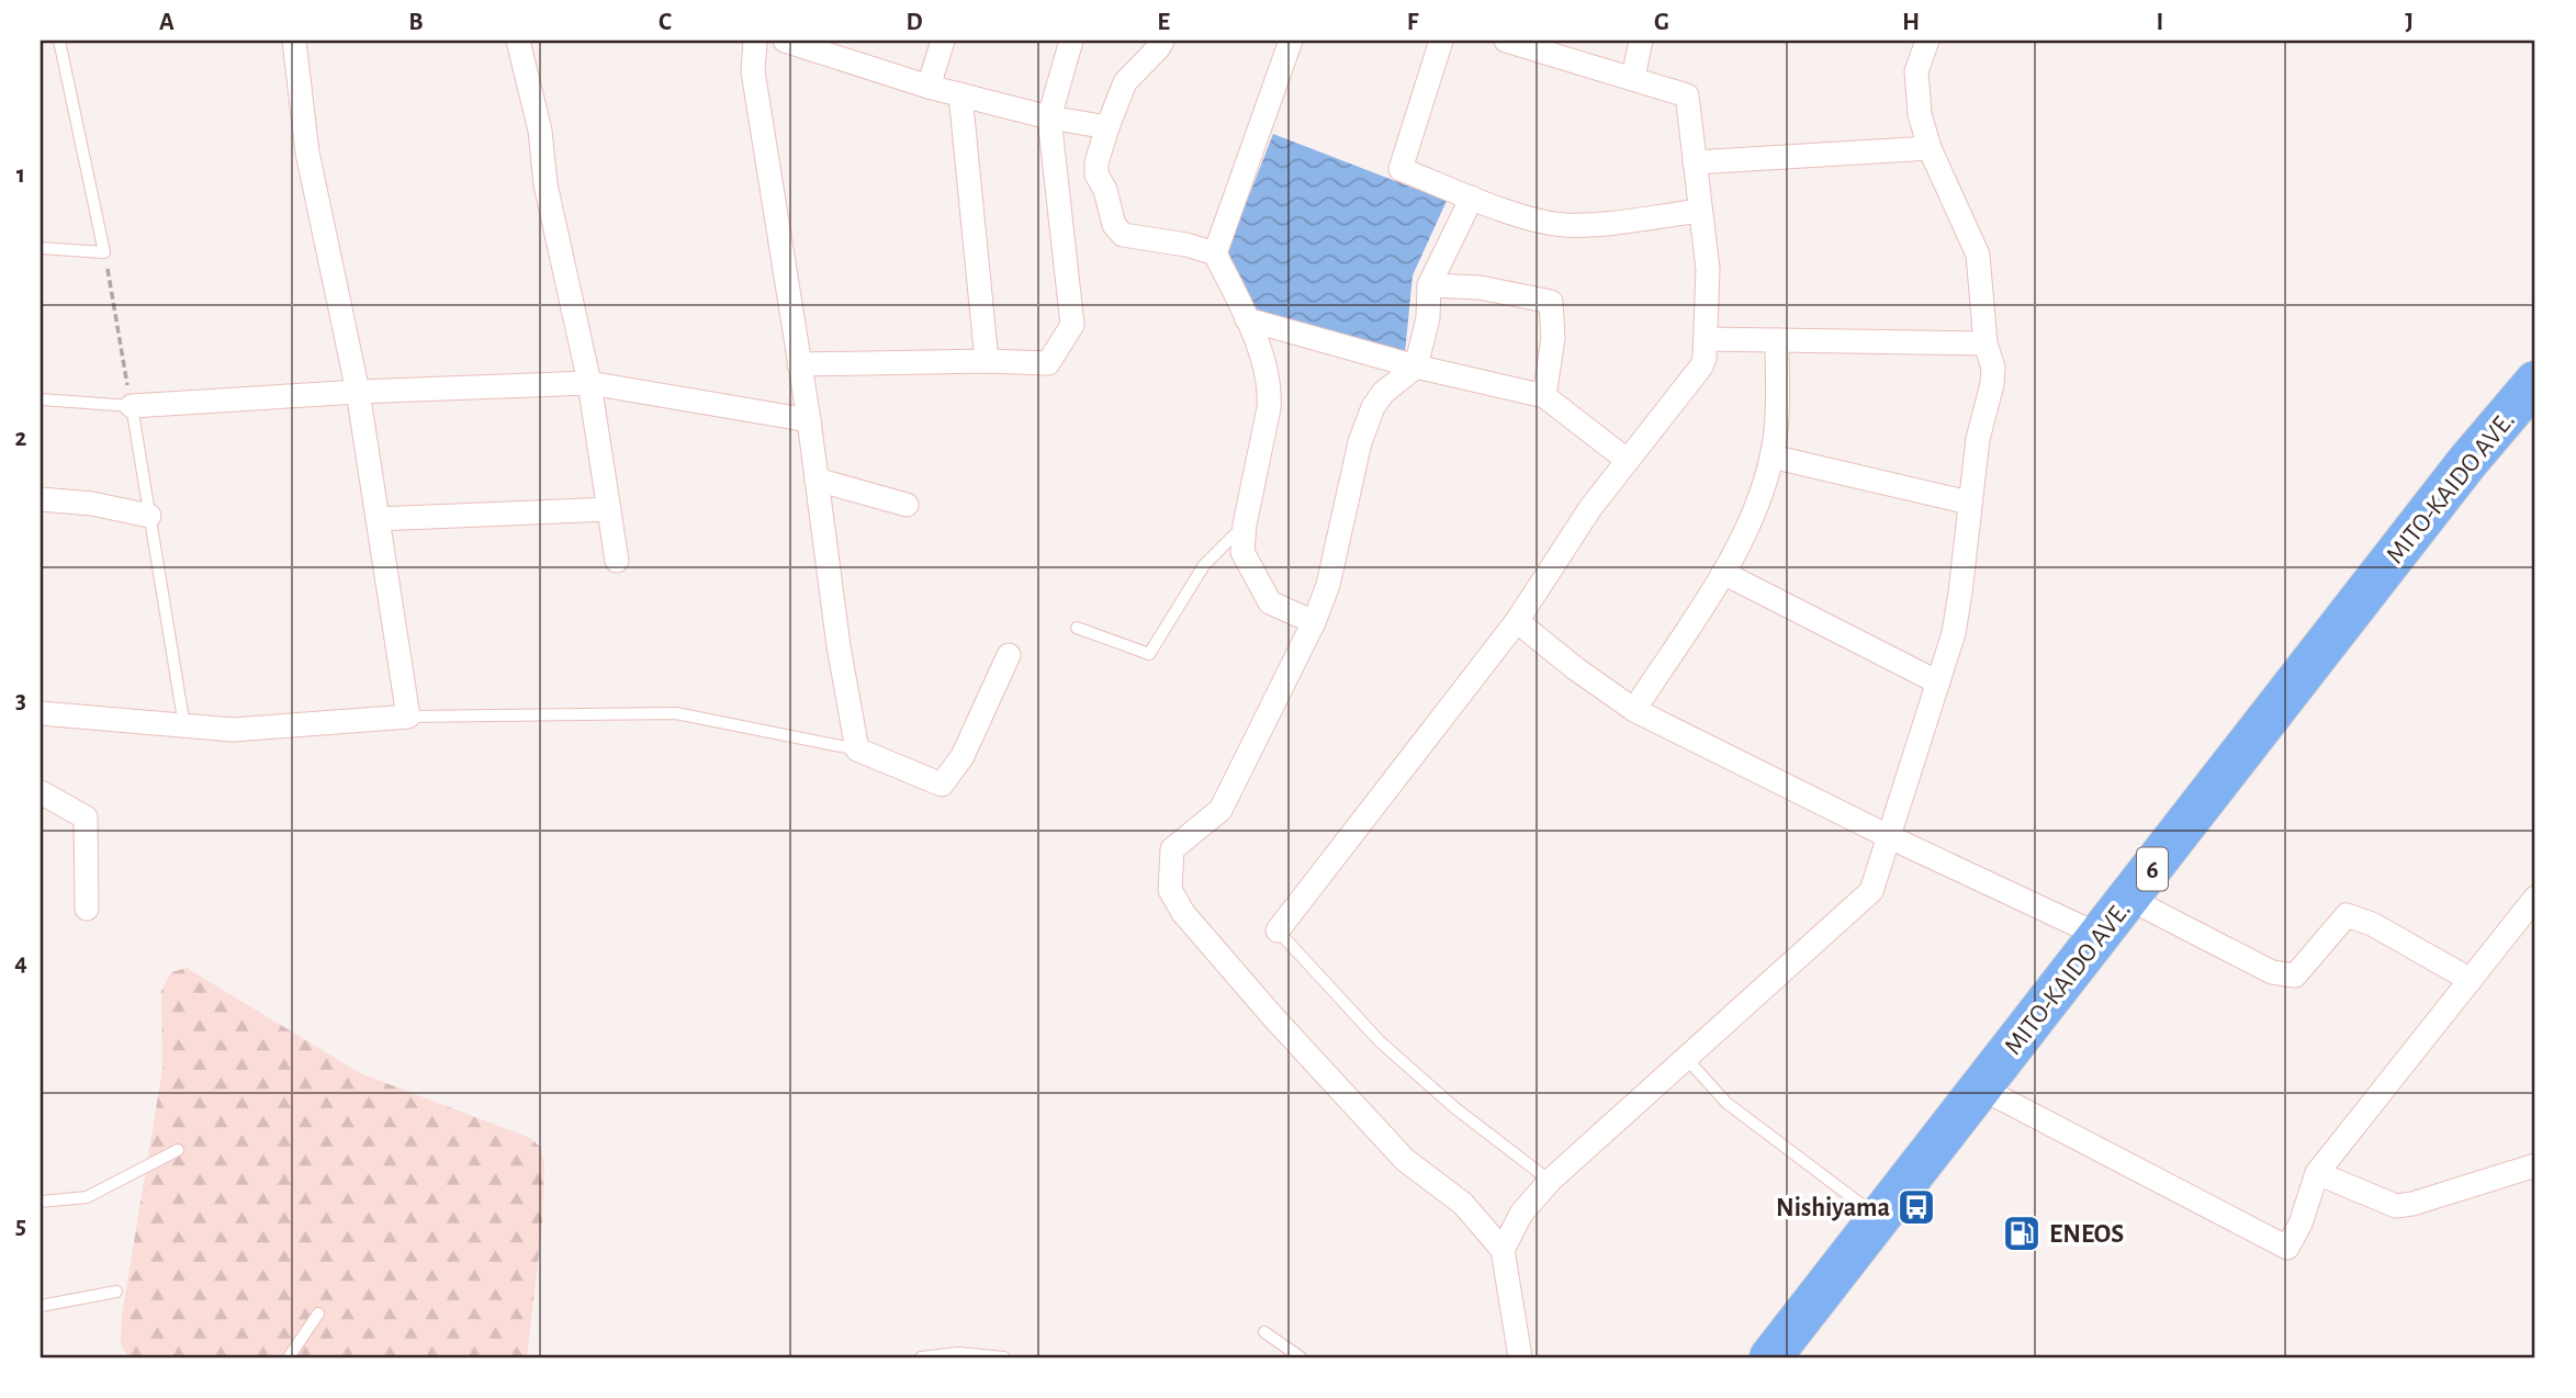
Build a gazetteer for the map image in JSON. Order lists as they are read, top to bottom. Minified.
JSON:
{"streets":{"highway":["MITO-KAIDO AVE.","6"]},"places":{"bus stop":["Nishiyama"],"fuel station":["ENEOS"]},"grid":{"columns":["A","B","C","D","E","F","G","H","I","J"],"rows":["1","2","3","4","5"]}}
